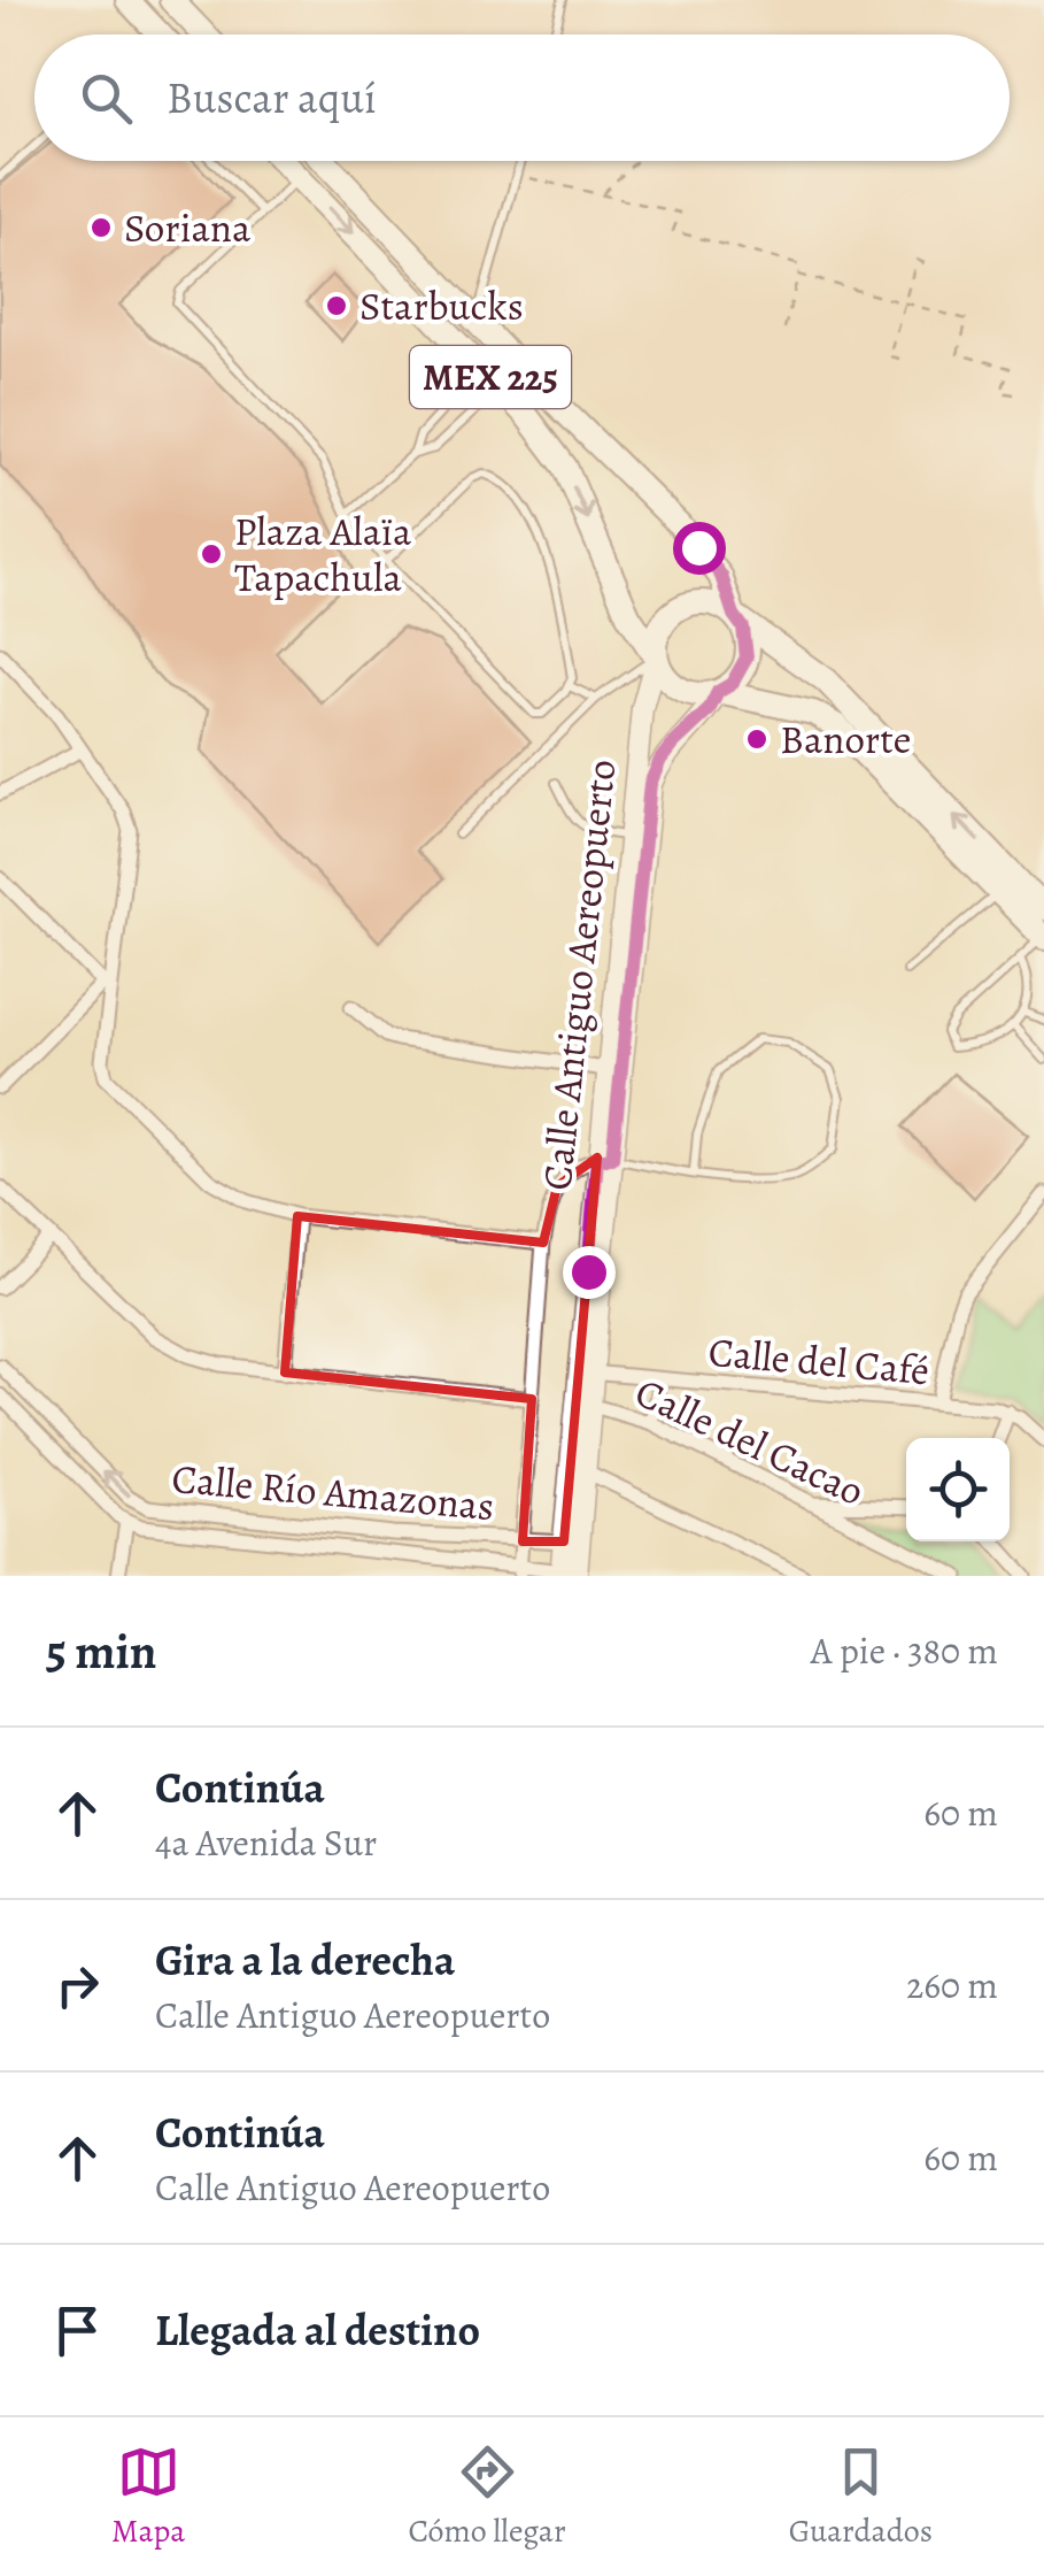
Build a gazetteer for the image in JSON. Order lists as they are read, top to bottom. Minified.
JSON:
{"streets":{"main road":["MEX 225","Calle Antiguo Aereopuerto"],"street":["Calle del Café","Calle del Cacao","Calle Río Amazonas"]},"crossings":[["MEX 225","Calle Antiguo Aereopuerto"],["Calle Antiguo Aereopuerto","Calle del Café"],["Calle Antiguo Aereopuerto","Calle del Cacao"],["Calle Antiguo Aereopuerto","Calle Río Amazonas"]],"places":["Soriana","Starbucks","Plaza Alaïa Tapachula","Banorte"],"page":{"search":"Buscar aquí","heading":["5 min","A pie · 380 m"],"list":[["Continúa","4a Avenida Sur","60 m"],["Gira a la derecha","Calle Antiguo Aereopuerto","260 m"],["Continúa","Calle Antiguo Aereopuerto","60 m"],"Llegada al destino"],"nav":["Mapa","Cómo llegar","Guardados"]}}
